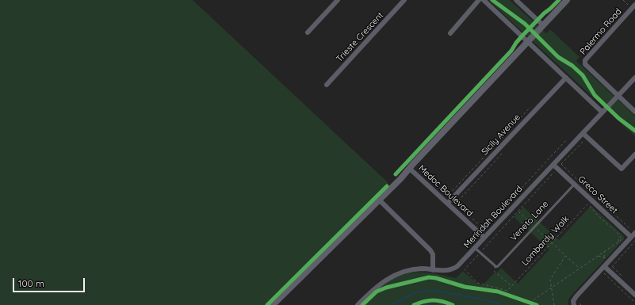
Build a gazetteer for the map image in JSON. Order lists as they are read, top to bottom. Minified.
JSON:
{"streets":{"street":["Palermo Road","Trieste Crescent","Sicily Avenue","Medoc Boulevard","Greco Street","Merindah Boulevard"],"lane":["Veneto Lane"],"path":["Lombardy Walk"]},"crossings":[["Palermo Road","Merindah Boulevard"],["Sicily Avenue","Medoc Boulevard"],["Medoc Boulevard","Merindah Boulevard"],["Greco Street","Merindah Boulevard"],["Greco Street","Veneto Lane"]],"scale_bar":"100 m"}
